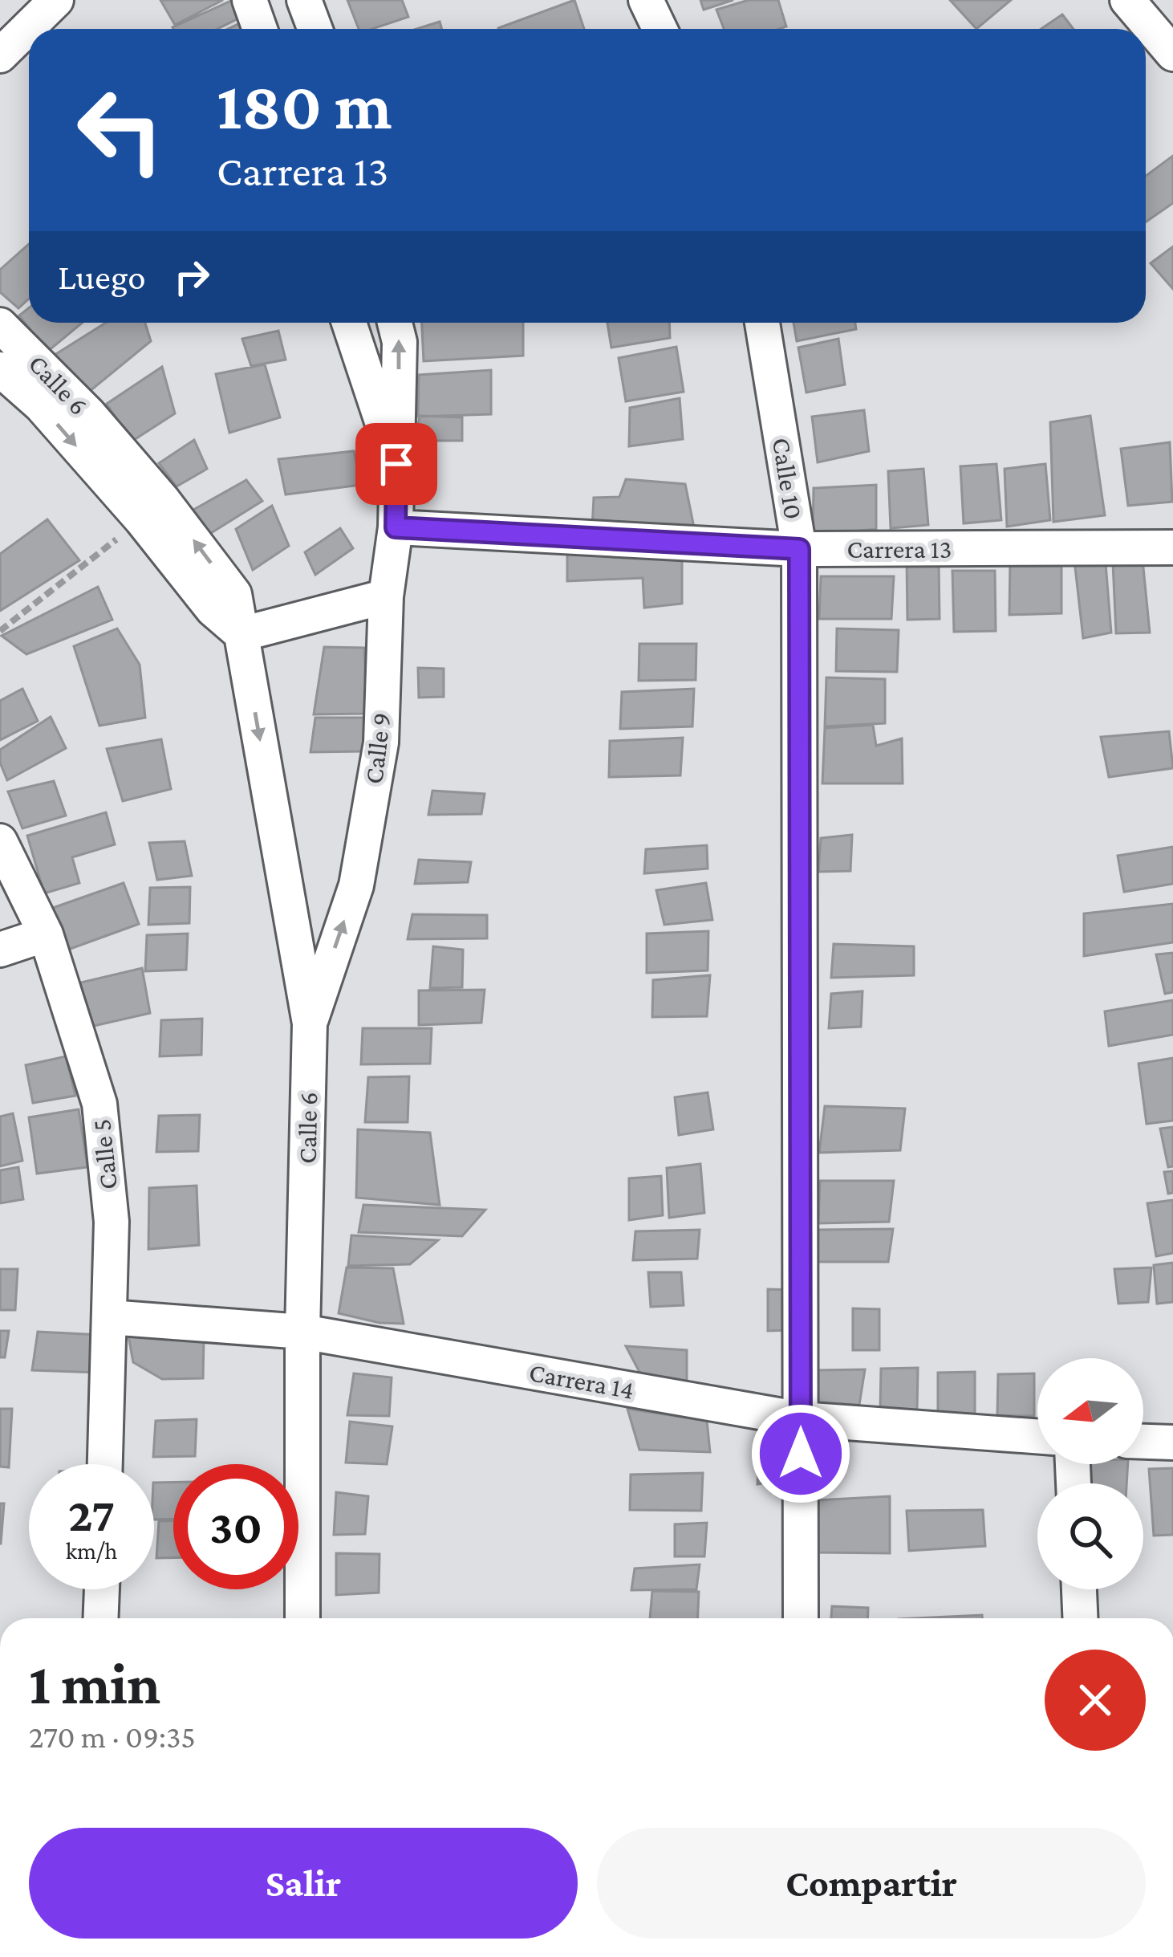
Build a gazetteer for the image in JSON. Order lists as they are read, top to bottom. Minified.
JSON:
{"streets":{"street":["Calle 6","Calle 10","Carrera 13","Calle 9","Calle 5","Carrera 14"]},"crossings":[["Calle 6","Calle 9"],["Calle 6","Carrera 14"],["Calle 10","Carrera 13"],["Calle 10","Carrera 14"],["Carrera 13","Calle 9"],["Calle 5","Carrera 14"]],"one_way":["Calle 9"],"north":"left","page":{"turn":["180 m","Carrera 13"],"then":"Luego","speed":"27 km/h","limit":"30","heading":["1 min","270 m · 09:35"],"buttons":["Salir","Compartir"]}}
